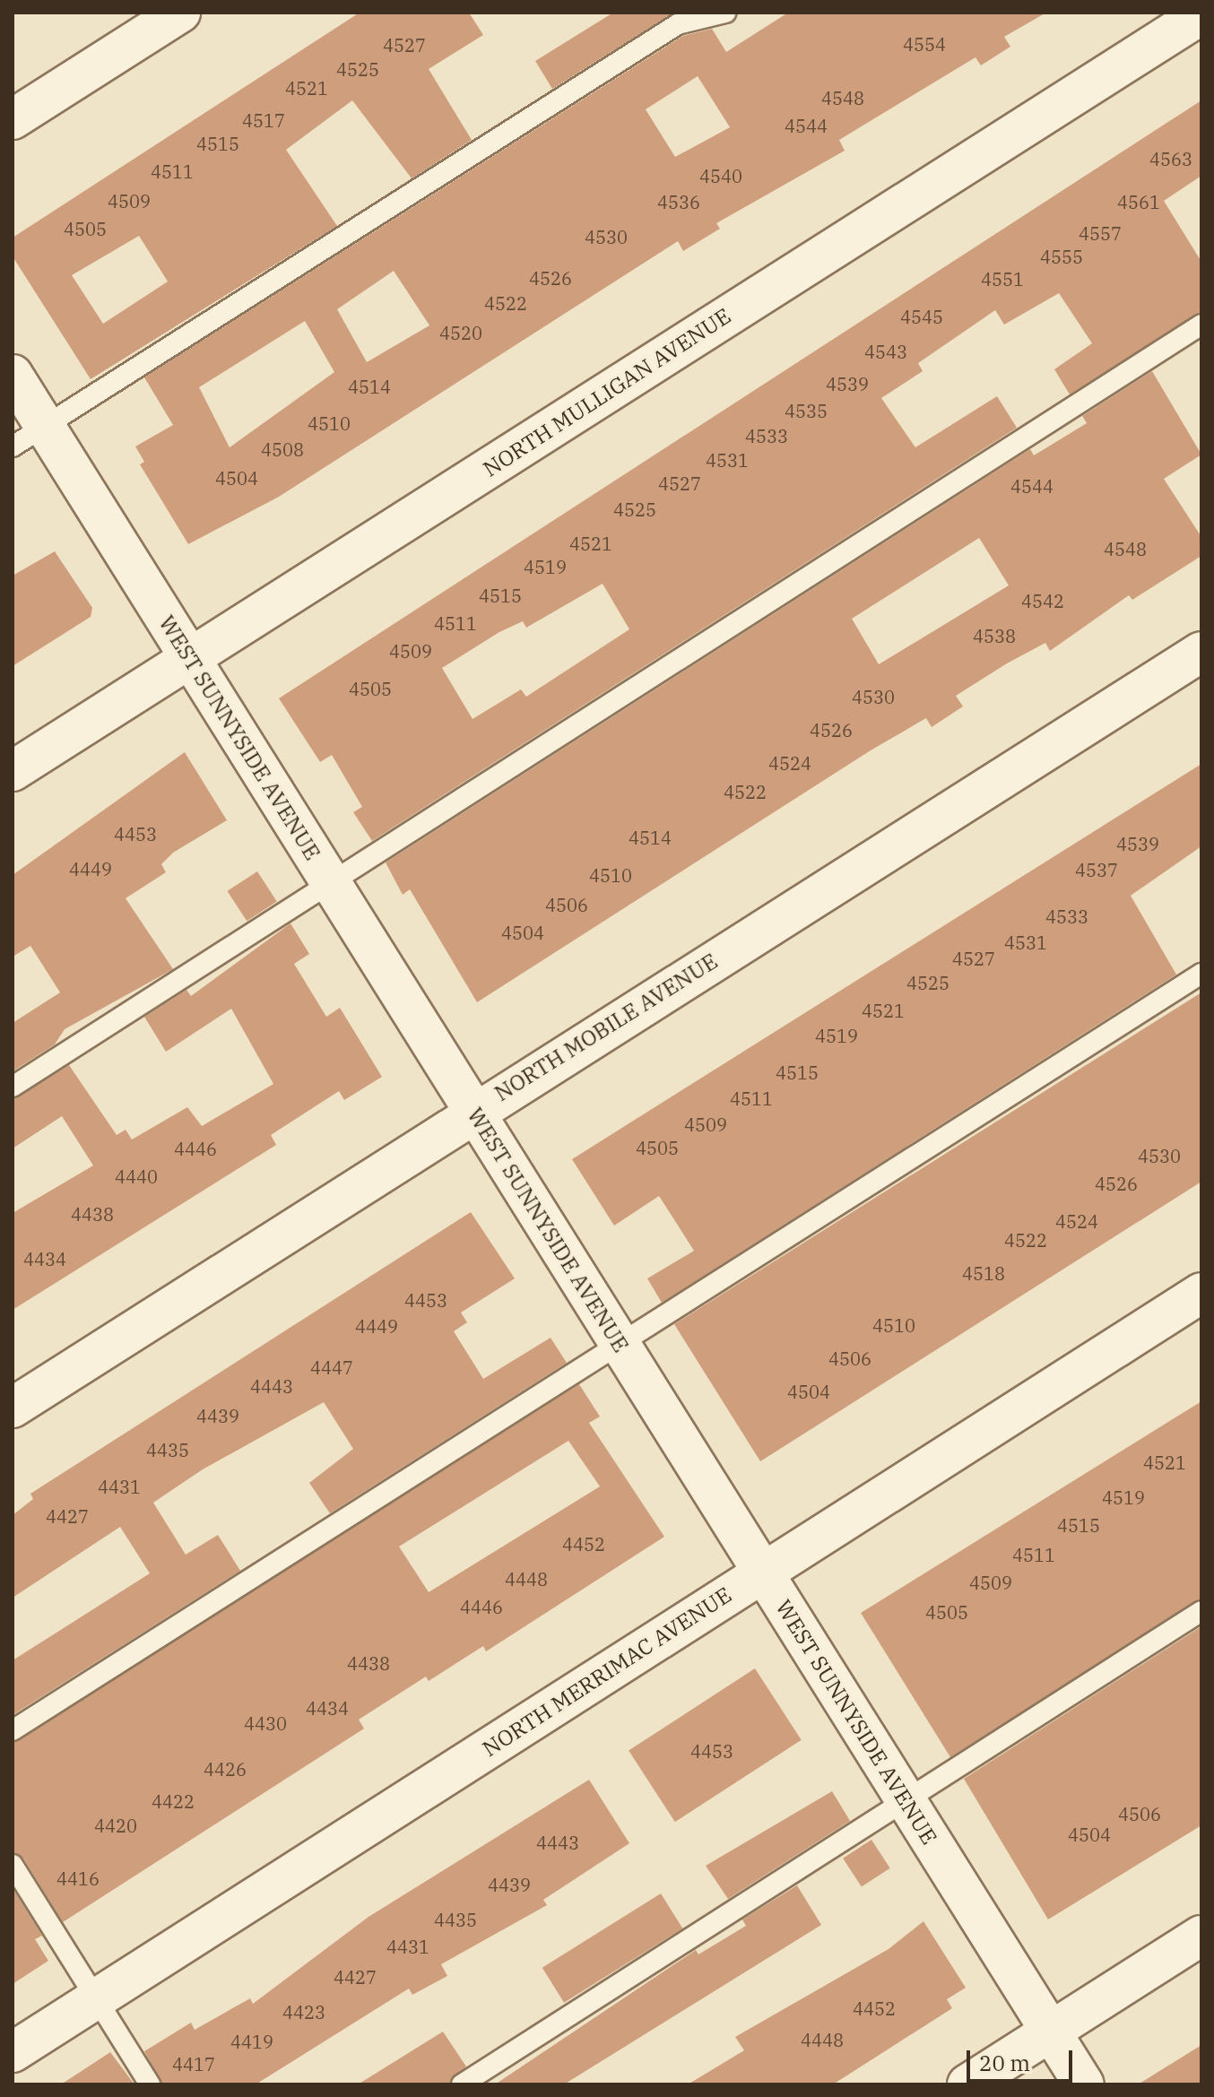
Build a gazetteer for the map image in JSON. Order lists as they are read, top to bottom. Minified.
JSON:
{"streets":{"street":["NORTH MULLIGAN AVENUE","WEST SUNNYSIDE AVENUE","NORTH MOBILE AVENUE","NORTH MERRIMAC AVENUE"]},"crossings":[["NORTH MULLIGAN AVENUE","WEST SUNNYSIDE AVENUE"],["WEST SUNNYSIDE AVENUE","NORTH MOBILE AVENUE"],["WEST SUNNYSIDE AVENUE","NORTH MERRIMAC AVENUE"]],"house_numbers":["4554","4527","4525","4521","4548","4517","4544","4515","4563","4511","4540","4509","4536","4561","4505","4557","4530","4555","4526","4551","4522","4545","4520","4543","4539","4514","4535","4510","4533","4508","4531","4504","4527","4544","4525","4521","4548","4519","4515","4542","4511","4538","4509","4505","4530","4526","4524","4522","4453","4514","4539","4449","4537","4510","4506","4533","4504","4531","4527","4525","4521","4519","4515","4511","4509","4505","4446","4530","4440","4526","4438","4524","4522","4434","4518","4453","4510","4449","4506","4447","4443","4504","4439","4435","4521","4431","4519","4427","4515","4452","4511","4448","4509","4446","4505","4438","4434","4430","4453","4426","4422","4506","4420","4504","4443","4416","4439","4435","4431","4427","4452","4423","4448","4419","4417"],"scale_bar":"20 m"}
